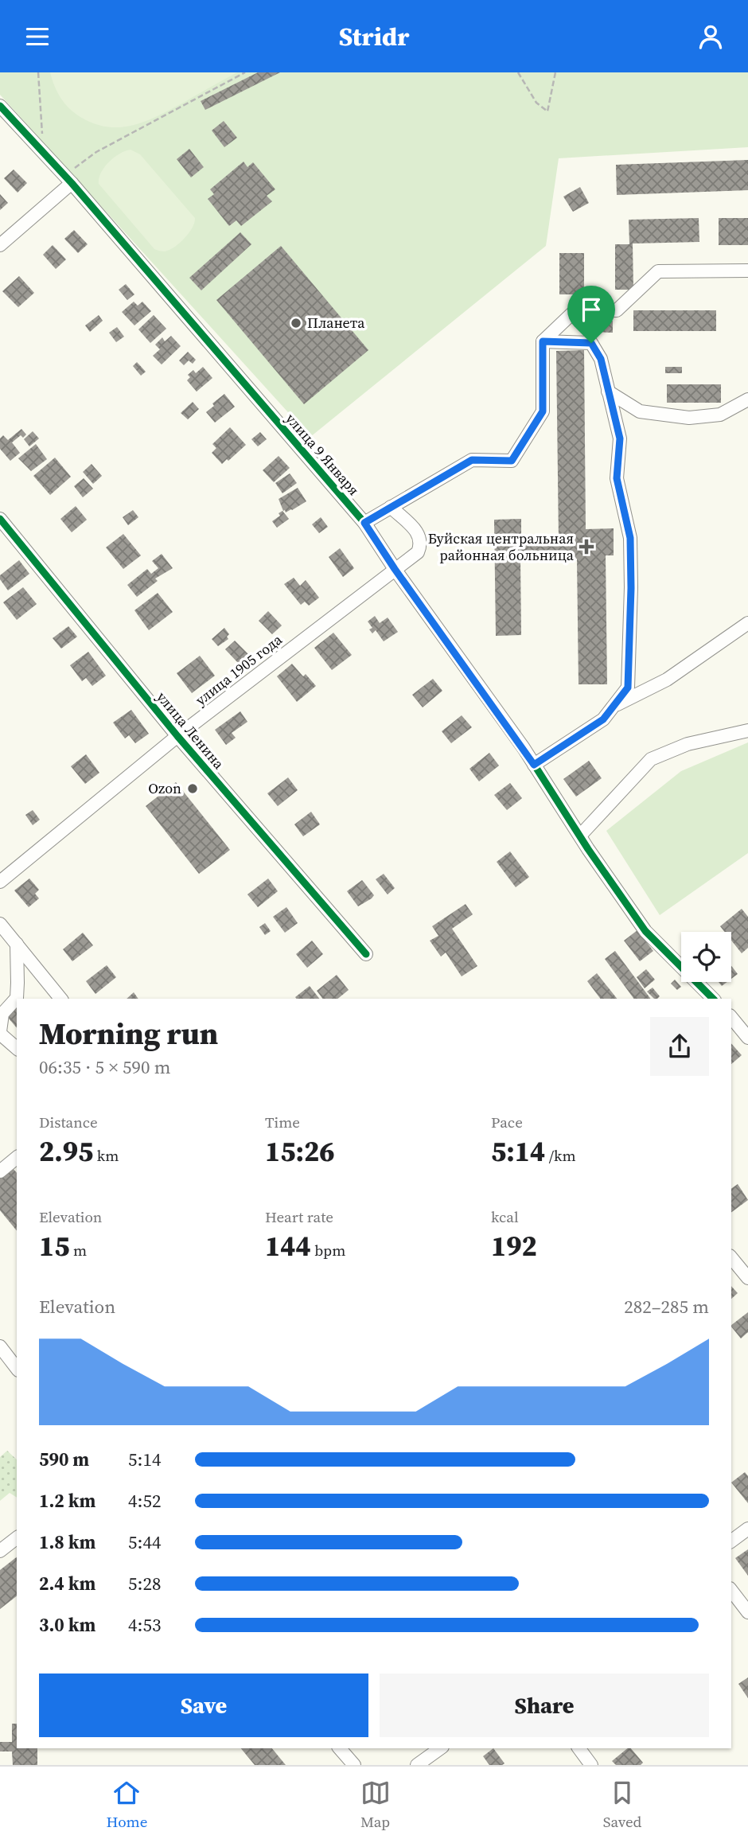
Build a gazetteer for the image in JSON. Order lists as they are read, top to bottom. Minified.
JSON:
{"streets":{"street":["улица 9 Января","улица 1905 года","улица Ленина"]},"crossings":[["улица 9 Января","улица 1905 года"],["улица 1905 года","улица Ленина"]],"places":{"other":["Планета","Ozon"],"health":["Буйская центральная районная больница"]},"page":{"header":"Stridr","heading":["Morning run","06:35 · 5 × 590 m"],"stats":[["Distance","2.95 km"],["Time","15:26"],["Pace","5:14 /km"],["Elevation","15 m"],["Heart rate","144 bpm"],["kcal","192"]],"chart":["Elevation","282–285 m"],"list":[{"name":"590 m","note":"5:14"},{"name":"1.2 km","note":"4:52"},{"name":"1.8 km","note":"5:44"},{"name":"2.4 km","note":"5:28"},{"name":"3.0 km","note":"4:53"}],"buttons":["Save","Share"],"tabs":["Home","Map","Saved"]}}
